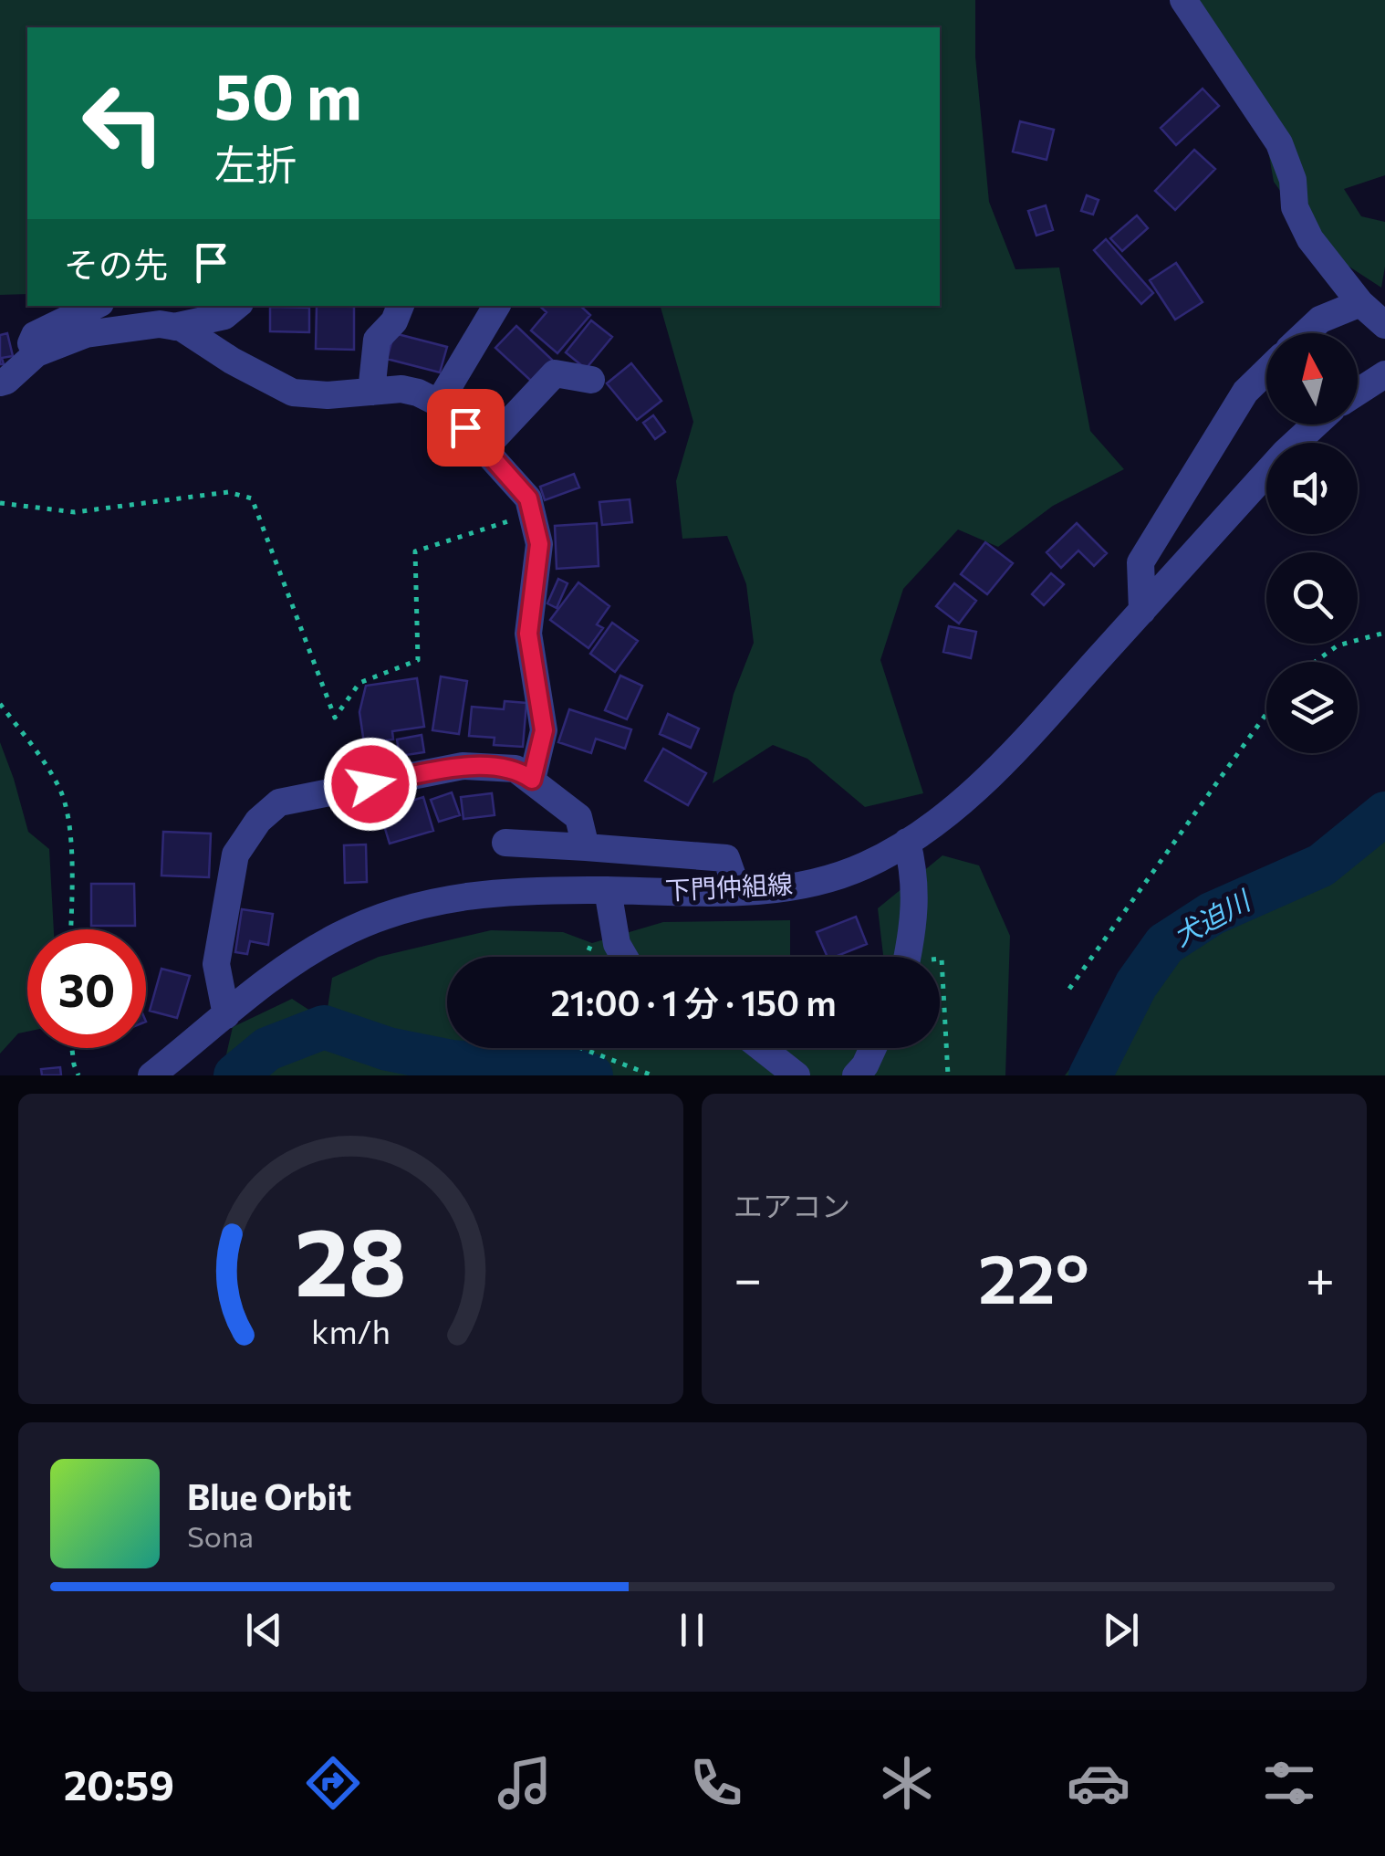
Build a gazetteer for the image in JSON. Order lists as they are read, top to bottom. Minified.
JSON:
{"streets":{"street":["下門仲組線"]},"water":["犬迫川"],"north":"top","page":{"turn":["50 m","左折"],"then":"その先","limit":"30","trip":"21:00 · 1 分 · 150 m","tile":"エアコン","heat":["−","22°","+"],"song":["Blue Orbit","Sona"],"tabs":"20:59","gauge":["28","km/h"]}}
